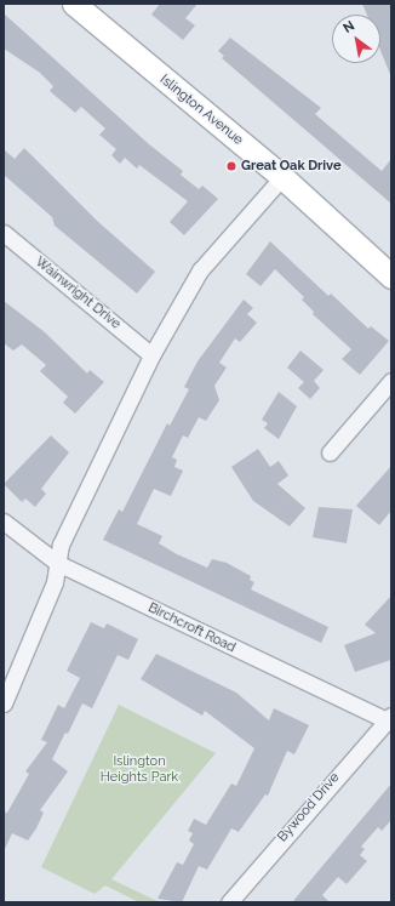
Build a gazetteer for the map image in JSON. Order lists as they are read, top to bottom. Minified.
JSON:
{"streets":{"main road":["Islington Avenue"],"street":["Wainwright Drive","Birchcroft Road","Bywood Drive"]},"crossings":[["Birchcroft Road","Bywood Drive"]],"parks":["Islington Heights Park"],"places":["Great Oak Drive"],"north":"top left"}
